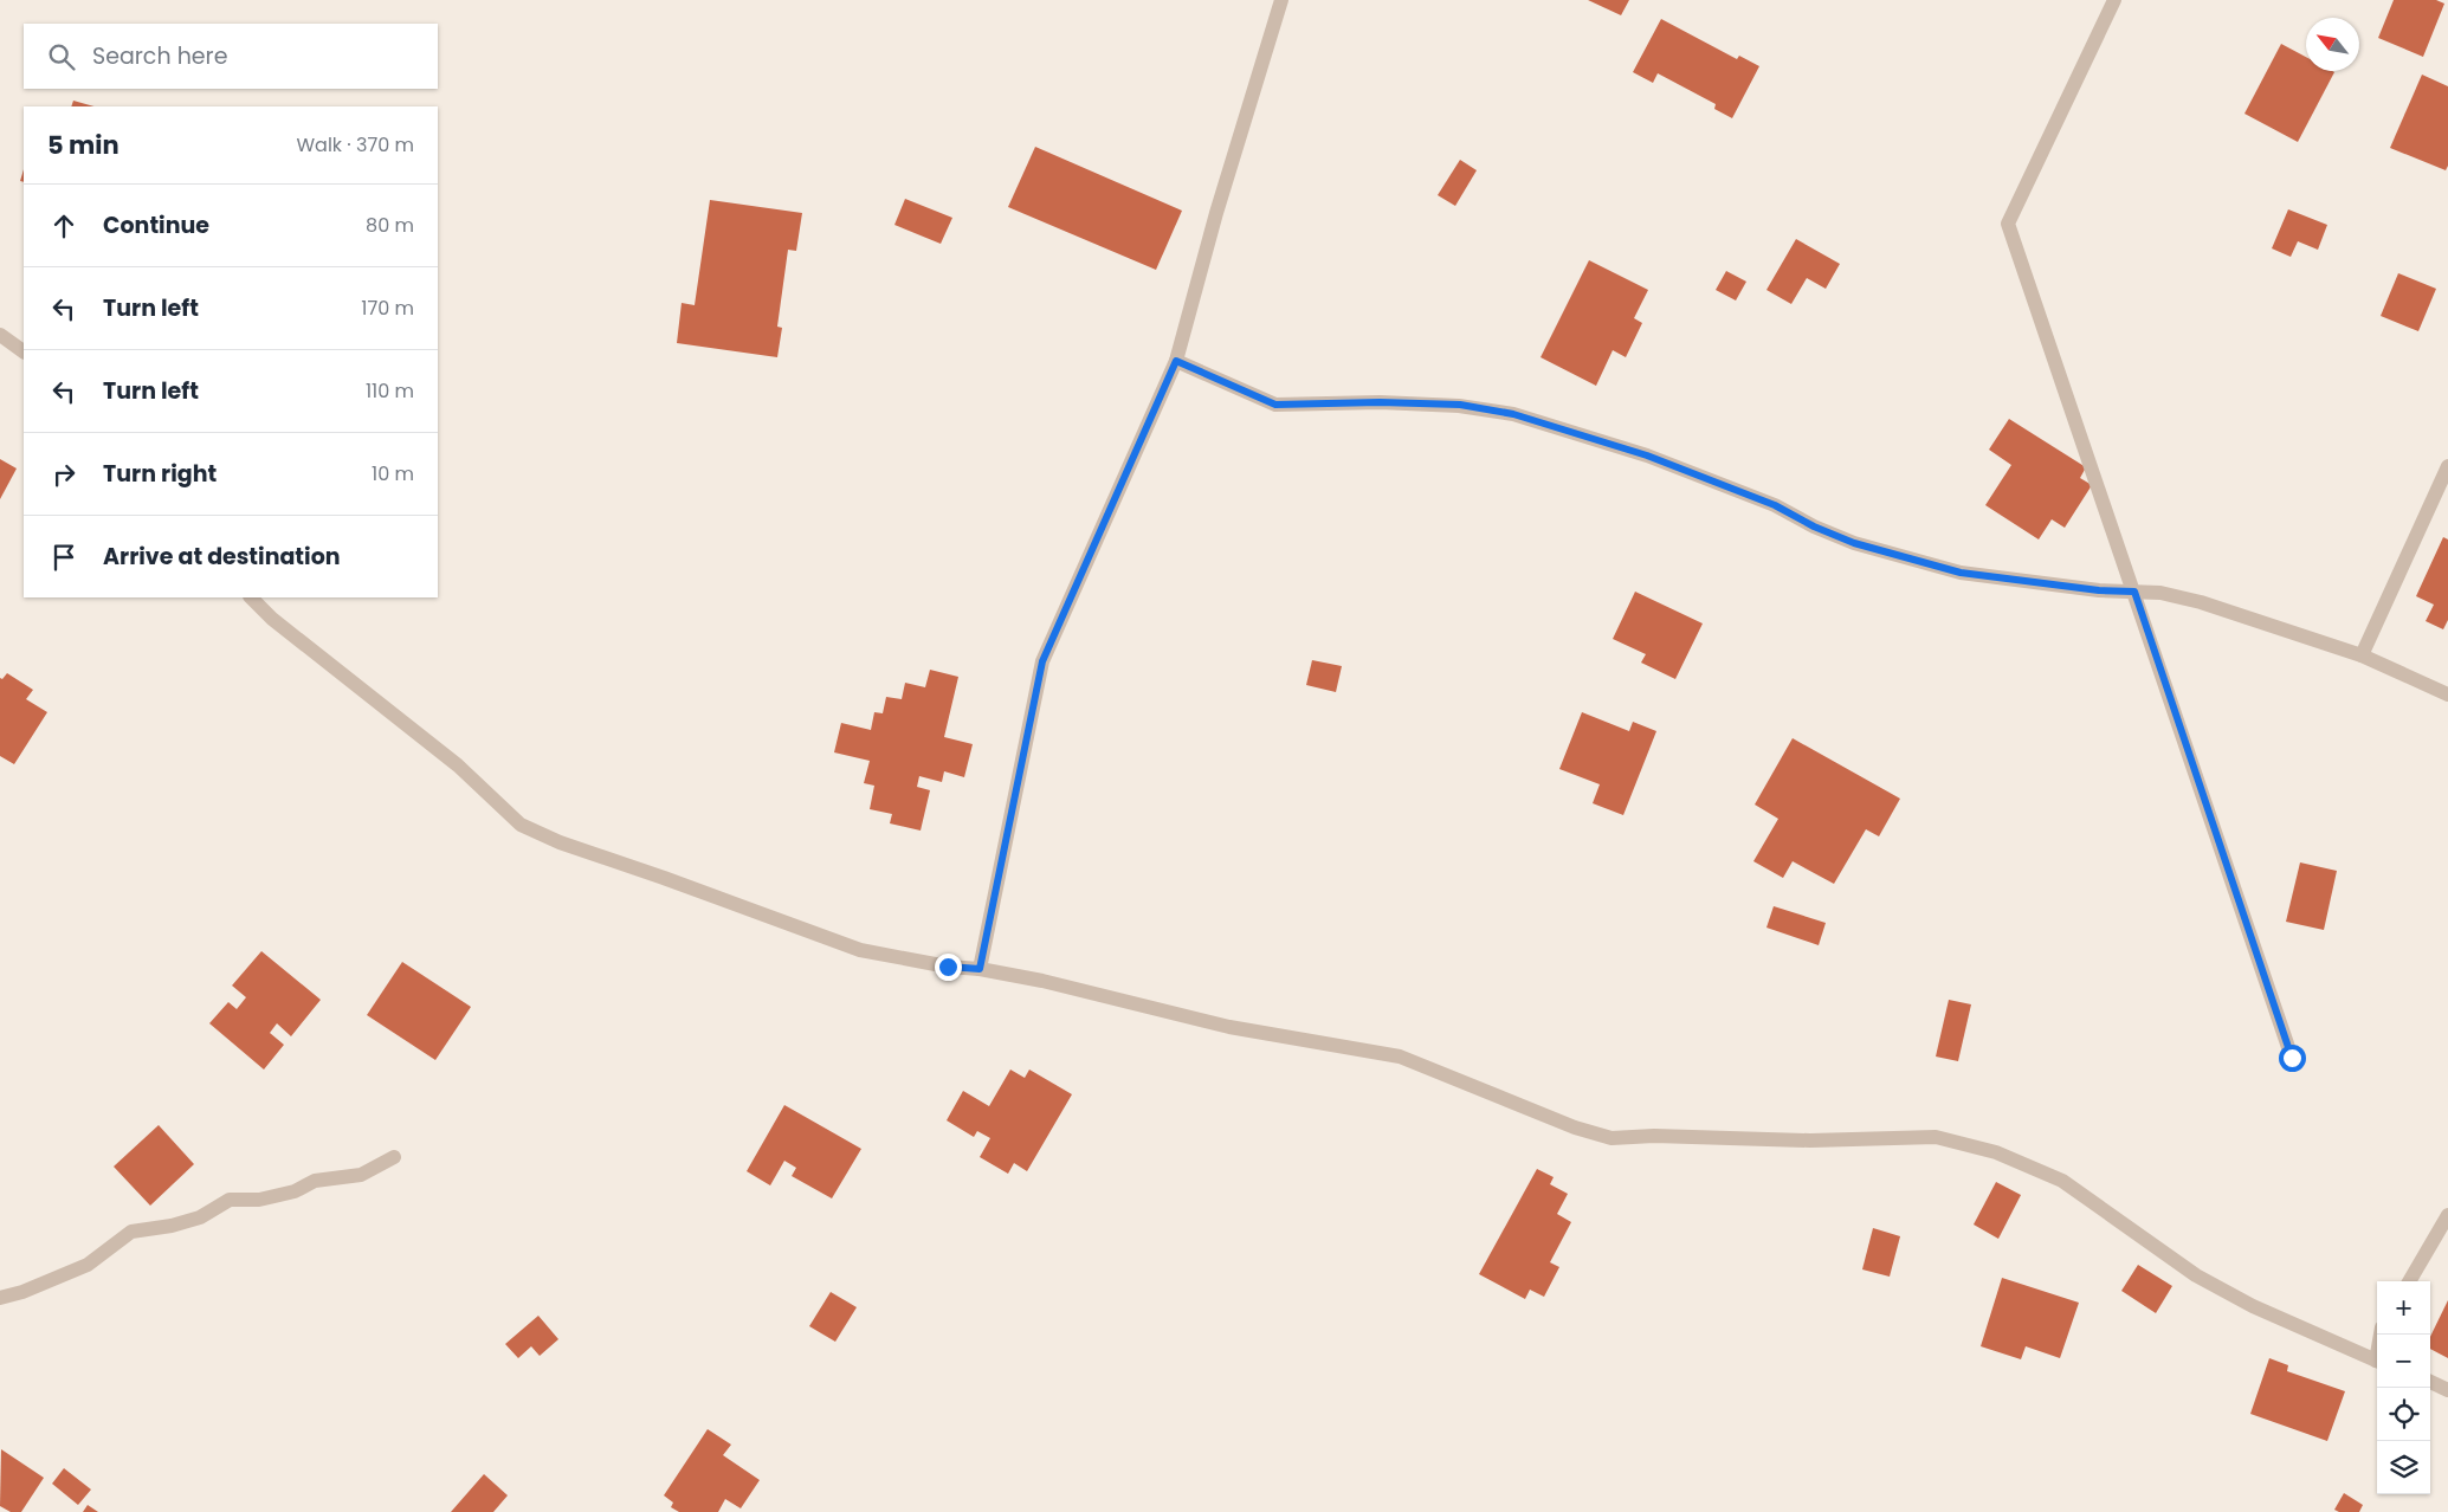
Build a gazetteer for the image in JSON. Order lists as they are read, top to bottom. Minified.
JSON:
{"north":"top left","page":{"search":"Search here","heading":["5 min","Walk · 370 m"],"list":[["Continue","80 m"],["Turn left","170 m"],["Turn left","110 m"],["Turn right","10 m"],"Arrive at destination"],"map_buttons":["+","−"]}}
